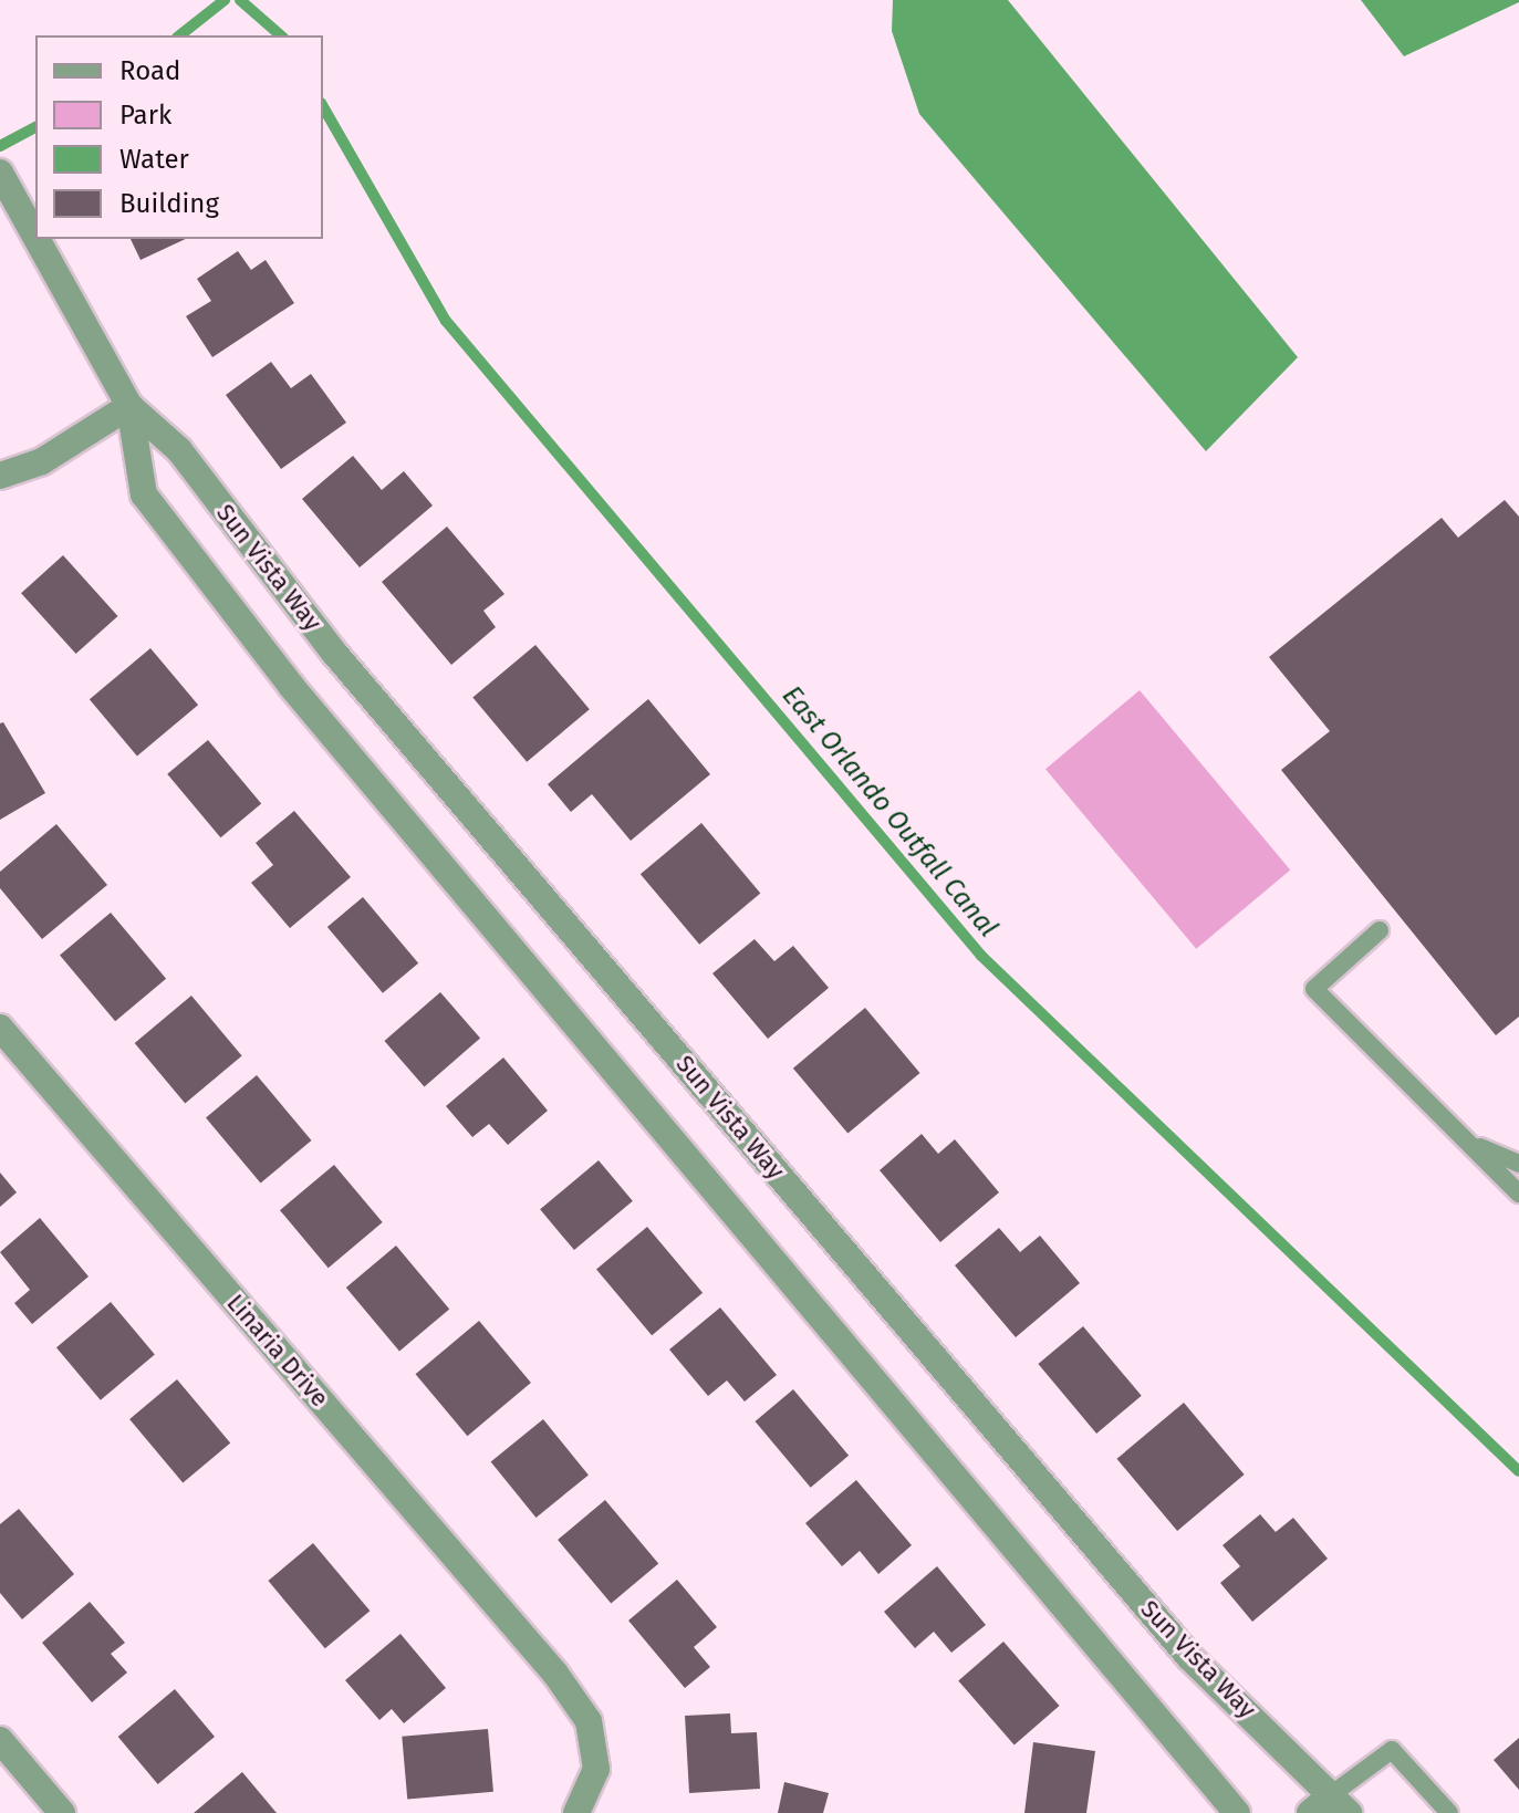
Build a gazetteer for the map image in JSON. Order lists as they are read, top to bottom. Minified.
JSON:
{"streets":{"street":["Sun Vista Way","Linaria Drive"]},"water":["East Orlando Outfall Canal"],"legend":["Road","Park","Water","Building"]}
